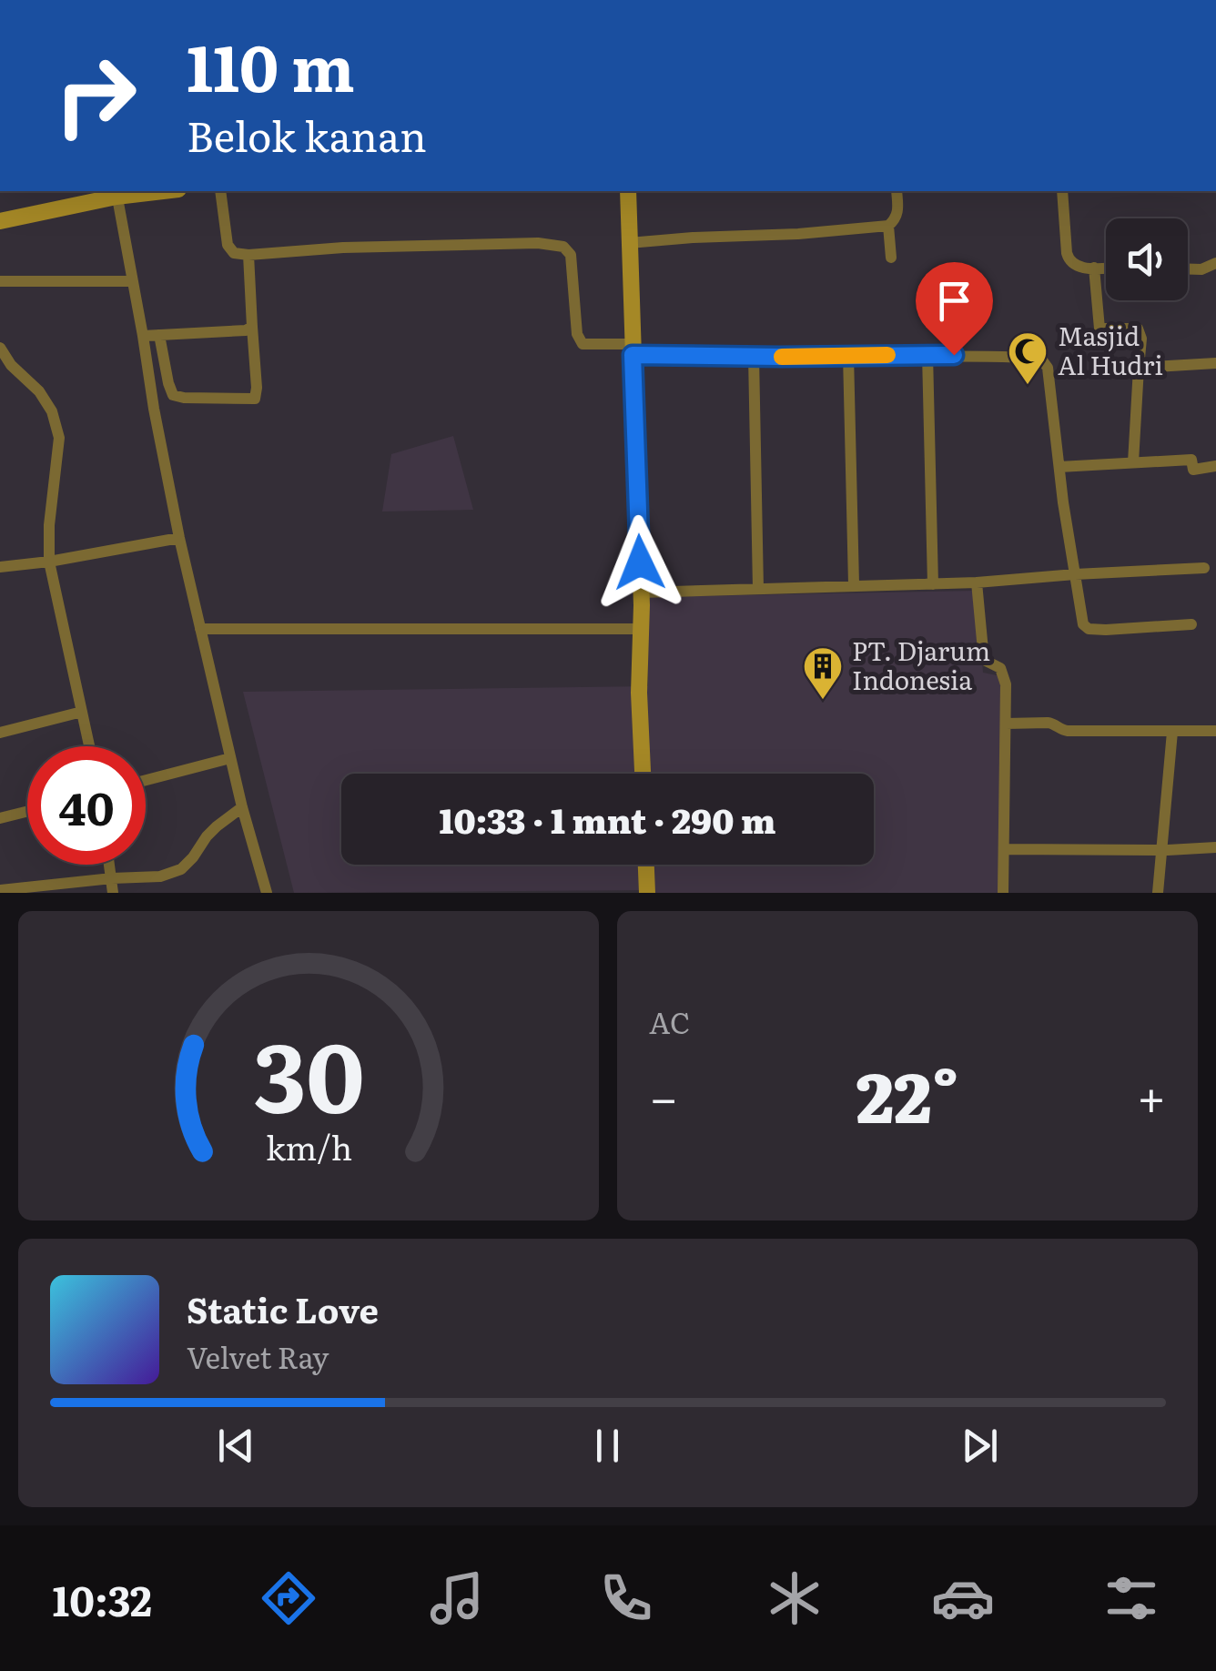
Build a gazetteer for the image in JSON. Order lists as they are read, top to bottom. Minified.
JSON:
{"places":{"mosque":["Masjid Al Hudri"],"building":["PT. Djarum Indonesia"]},"page":{"turn":["110 m","Belok kanan"],"limit":"40","trip":"10:33 · 1 mnt · 290 m","tile":"AC","heat":["−","22°","+"],"song":["Static Love","Velvet Ray"],"tabs":"10:32","gauge":["30","km/h"]}}
